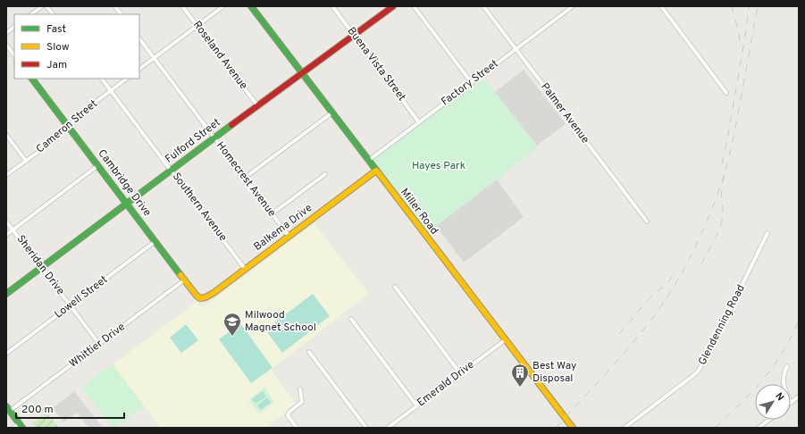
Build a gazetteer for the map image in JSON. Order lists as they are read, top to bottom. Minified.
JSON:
{"streets":{"street":["Roseland Avenue","Buena Vista Street","Factory Street","Palmer Avenue","Cameron Street","Fulford Street","Homecrest Avenue","Cambridge Drive","Southern Avenue","Miller Road","Balkema Drive","Sheridan Drive","Lowell Street","Glendenning Road","Whittier Drive","Emerald Drive"]},"crossings":[["Roseland Avenue","Fulford Street"],["Buena Vista Street","Factory Street"],["Buena Vista Street","Fulford Street"],["Factory Street","Palmer Avenue"],["Factory Street","Miller Road"],["Cameron Street","Cambridge Drive"],["Cameron Street","Southern Avenue"],["Fulford Street","Homecrest Avenue"],["Fulford Street","Cambridge Drive"],["Fulford Street","Southern Avenue"],["Fulford Street","Miller Road"],["Fulford Street","Sheridan Drive"],["Homecrest Avenue","Balkema Drive"],["Cambridge Drive","Balkema Drive"],["Cambridge Drive","Lowell Street"],["Cambridge Drive","Whittier Drive"],["Southern Avenue","Balkema Drive"],["Miller Road","Balkema Drive"],["Miller Road","Emerald Drive"],["Sheridan Drive","Lowell Street"],["Sheridan Drive","Whittier Drive"]],"parks":["Hayes Park"],"places":{"school or university":["Milwood Magnet School"],"building":["Best Way Disposal"]},"legend":["Fast","Slow","Jam"],"scale_bar":"200 m","north":"top right"}
